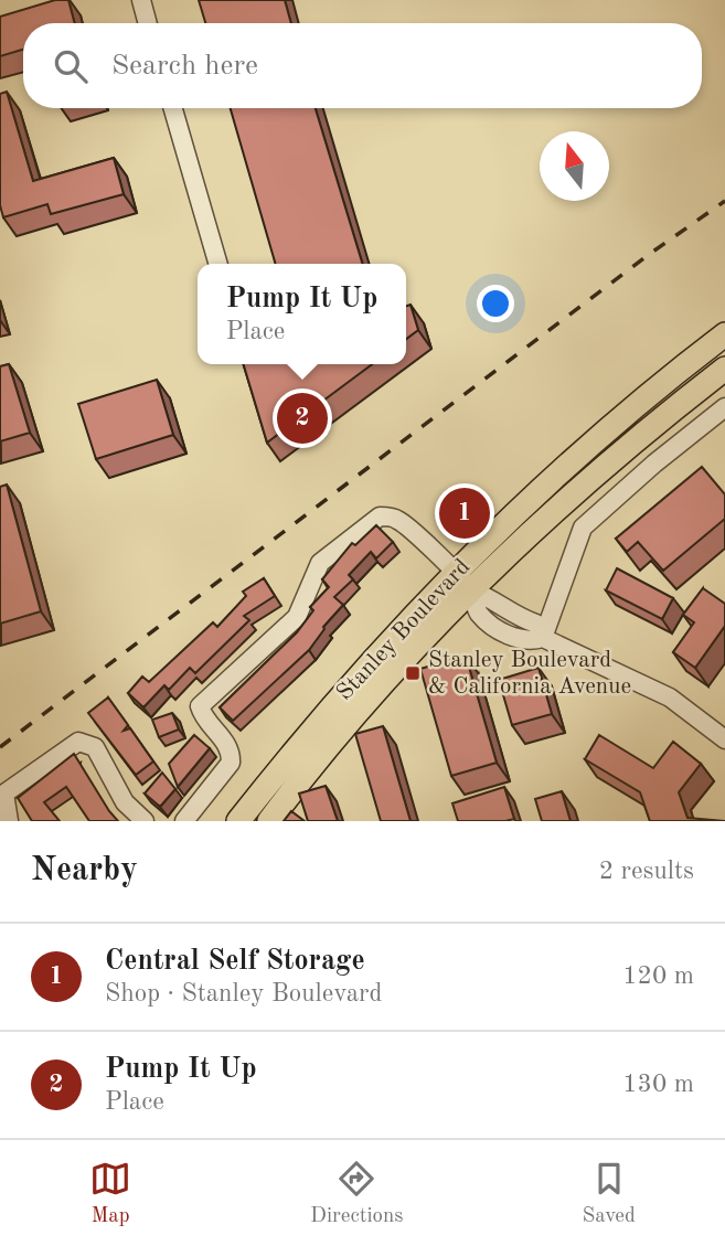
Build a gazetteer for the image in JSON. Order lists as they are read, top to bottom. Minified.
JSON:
{"streets":{"main road":["Stanley Boulevard"]},"places":{"transit":["Stanley Boulevard & California Avenue"]},"north":"top","page":{"search":"Search here","popup":["Pump It Up","Place"],"pins":["2","1"],"heading":["Nearby","2 results"],"list":[{"mark":"1","name":"Central Self Storage","note":"Shop · Stanley Boulevard","value":"120 m"},{"mark":"2","name":"Pump It Up","note":"Place","value":"130 m"}],"nav":["Map","Directions","Saved"]}}
